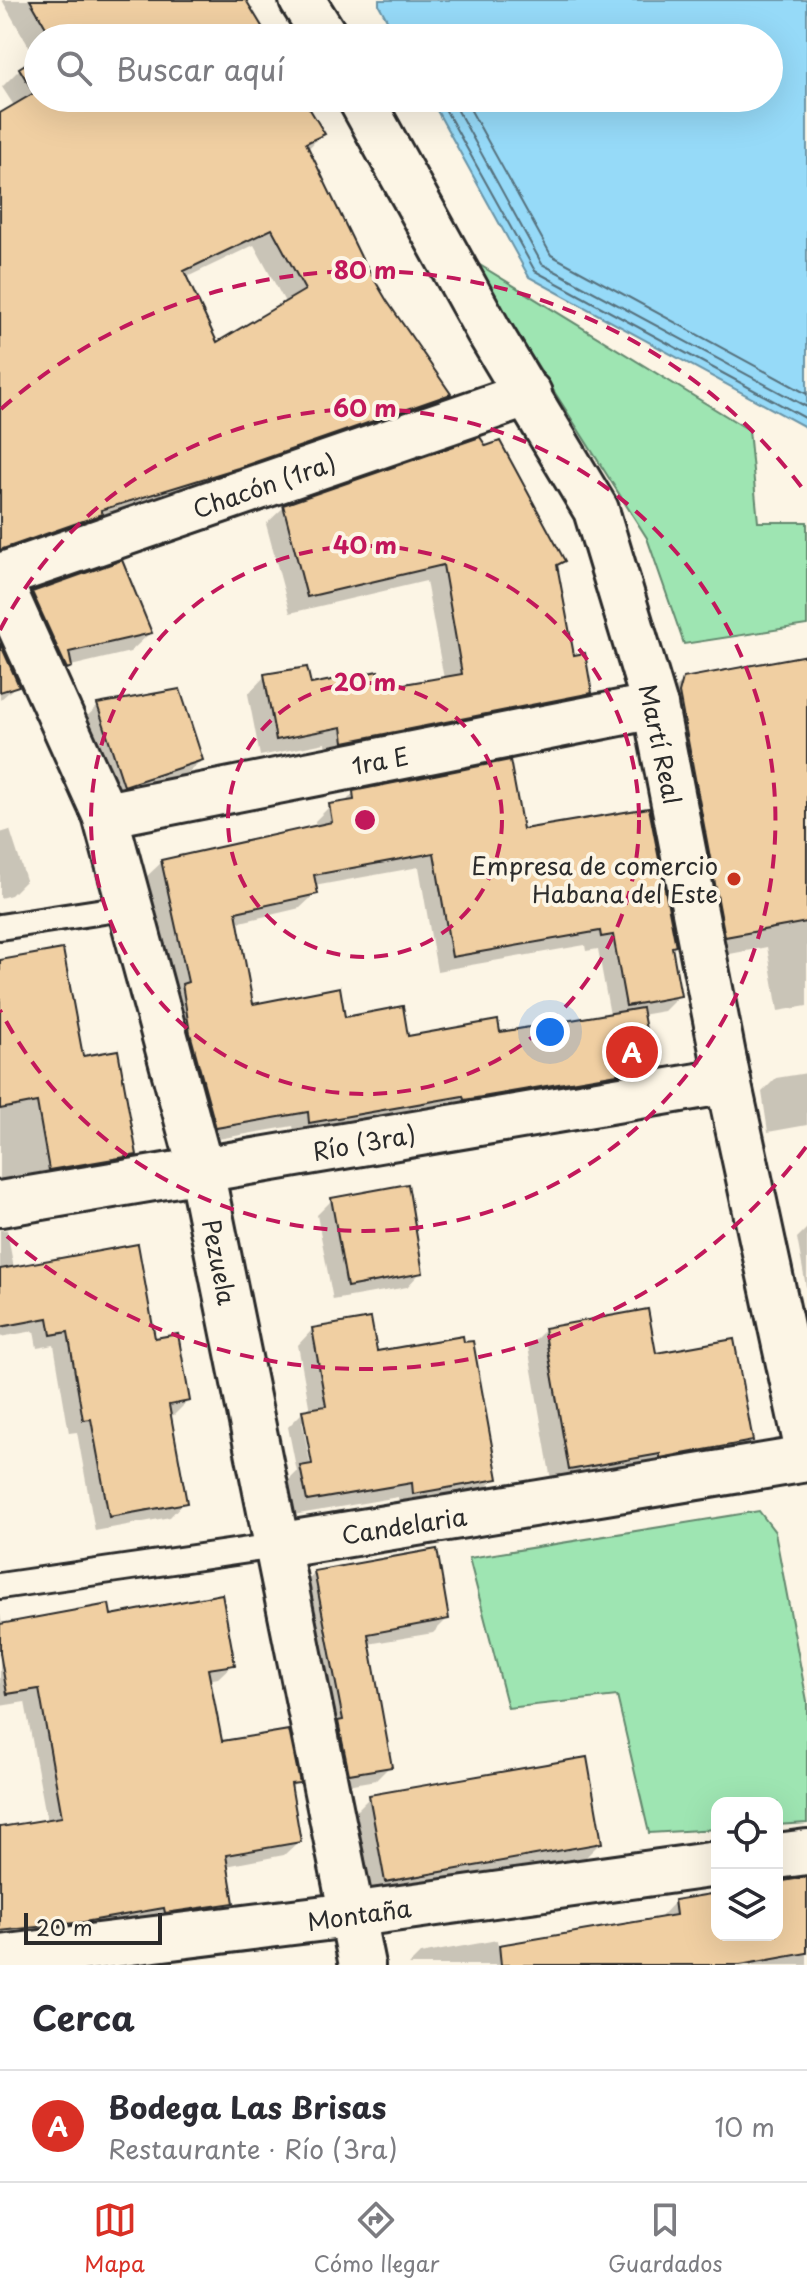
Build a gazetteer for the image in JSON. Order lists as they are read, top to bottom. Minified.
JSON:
{"streets":{"street":["Chacón (1ra)","Martí Real","1ra E","Río (3ra)","Pezuela","Candelaria","Montaña"]},"crossings":[["Chacón (1ra)","Martí Real"],["Chacón (1ra)","Pezuela"],["Martí Real","1ra E"],["Martí Real","Río (3ra)"],["1ra E","Pezuela"],["Río (3ra)","Pezuela"],["Pezuela","Candelaria"],["Pezuela","Montaña"]],"places":["Empresa de comercio Habana del Este"],"scale_bar":"20 m","page":{"search":"Buscar aquí","pins":"A","scale":"20 m","heading":"Cerca","list":[{"mark":"A","name":"Bodega Las Brisas","note":"Restaurante · Río (3ra)","value":"10 m"}],"nav":["Mapa","Cómo llegar","Guardados"]},"rings":["80 m","60 m","40 m","20 m"]}
